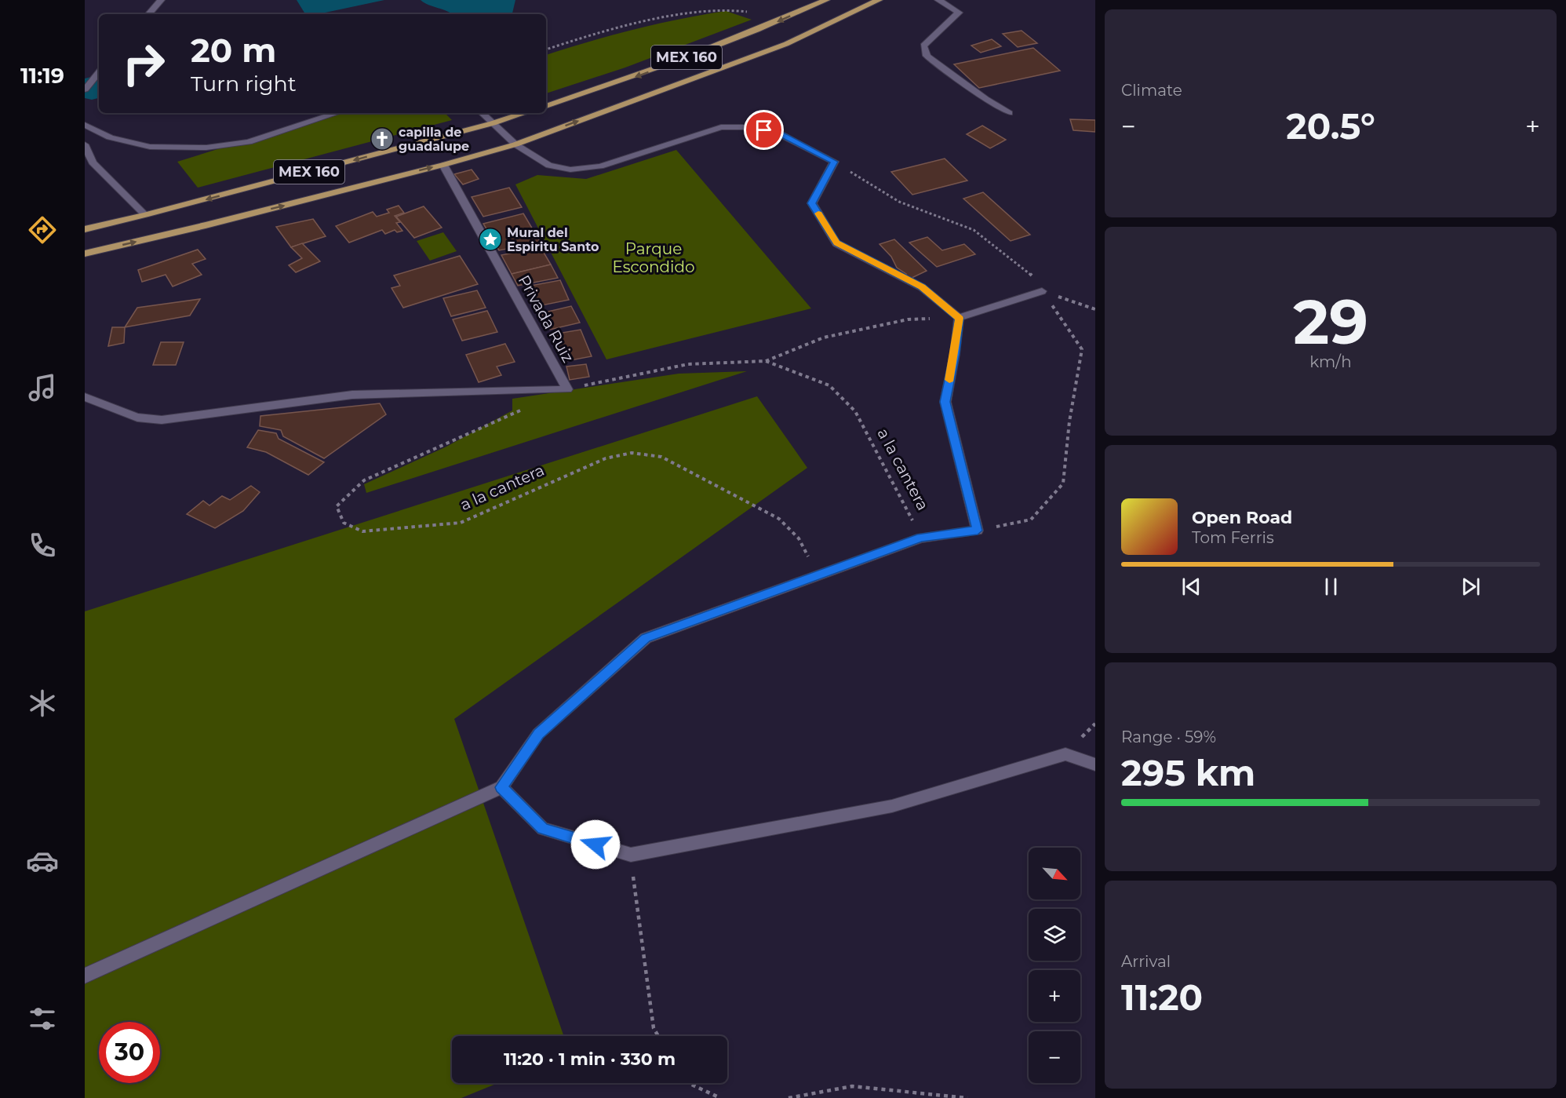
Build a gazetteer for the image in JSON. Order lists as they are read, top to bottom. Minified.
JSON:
{"streets":{"main road":["MEX 160"],"street":["Privada Ruiz"],"path":["a la cantera"]},"crossings":[["MEX 160","Privada Ruiz"],["Privada Ruiz","a la cantera"]],"parks":["Parque Escondido"],"places":{"church":["capilla de guadalupe"],"place":["Mural del Espiritu Santo"]},"north":"bottom right","page":{"tabs":"11:19","tile":["Climate",["29","km/h"],["Range · 59%","295 km"],["Arrival","11:20"]],"turn":["20 m","Turn right"],"heat":["−","20.5°","+"],"song":["Open Road","Tom Ferris"],"map_buttons":["+","−"],"limit":"30","trip":"11:20 · 1 min · 330 m"}}
